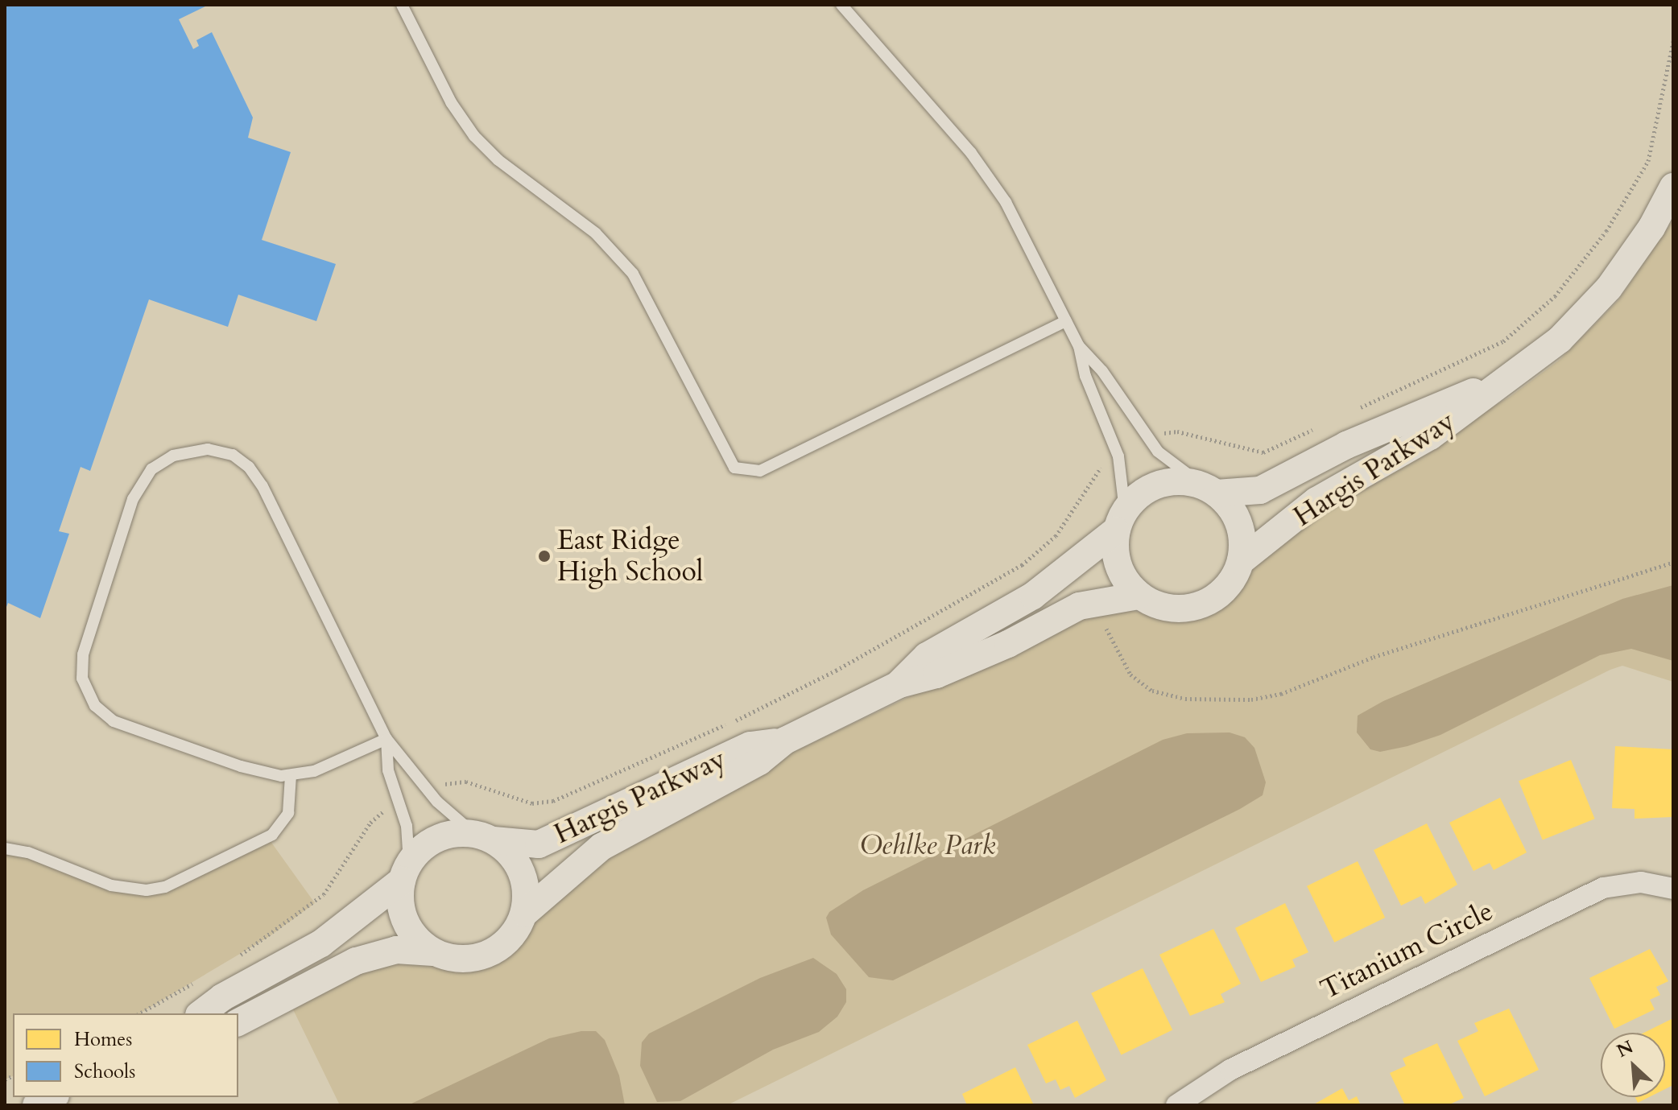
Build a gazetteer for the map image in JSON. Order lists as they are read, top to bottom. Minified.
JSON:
{"streets":{"street":["Hargis Parkway","Titanium Circle"]},"parks":["Oehlke Park"],"places":["East Ridge High School"],"legend":["Homes","Schools"],"north":"top left"}
